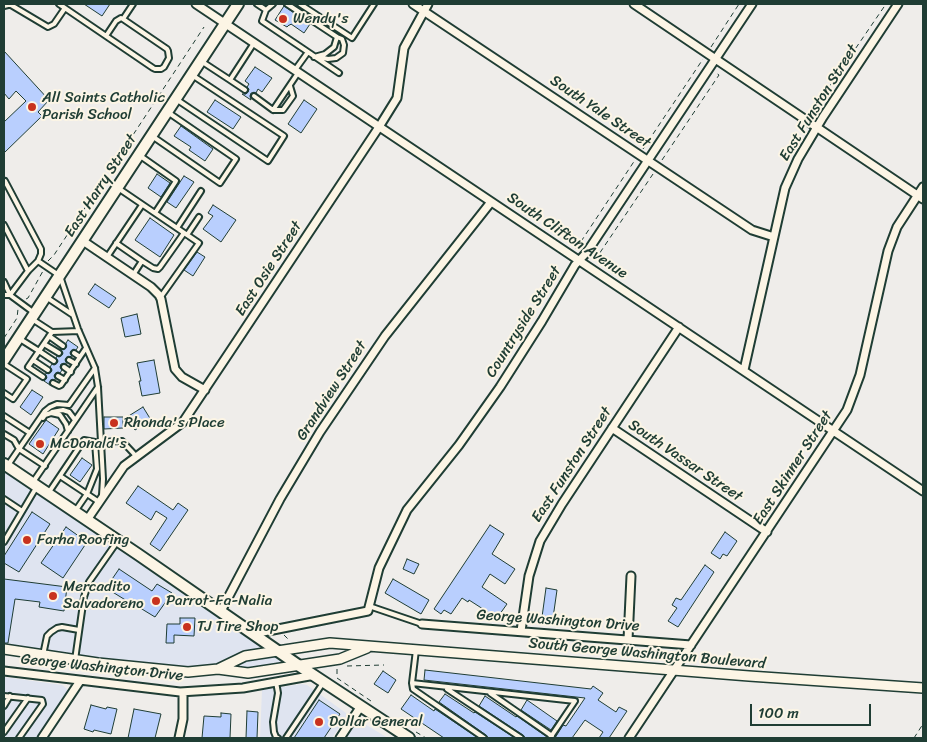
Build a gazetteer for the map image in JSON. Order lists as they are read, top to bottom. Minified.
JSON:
{"streets":{"main road":["East Harry Street"],"street":["East Funston Street","South Yale Street","South Clifton Avenue","East Osie Street","Countryside Street","Grandview Street","South Vassar Street","East Skinner Street","George Washington Drive","South George Washington Boulevard"]},"crossings":[["East Funston Street","South Yale Street"],["East Funston Street","South Clifton Avenue"],["East Funston Street","South Vassar Street"],["East Funston Street","George Washington Drive"],["South Yale Street","East Osie Street"],["South Yale Street","Countryside Street"],["East Harry Street","South Clifton Avenue"],["South Clifton Avenue","East Osie Street"],["South Clifton Avenue","Countryside Street"],["South Clifton Avenue","Grandview Street"],["South Clifton Avenue","East Skinner Street"],["South Vassar Street","East Skinner Street"],["East Skinner Street","George Washington Drive"],["East Skinner Street","South George Washington Boulevard"]],"places":["Wendy's","All Saints Catholic Parish School","Rhonda's Place","McDonald's","Farha Roofing","Mercadito Salvadoreno","Parrot-Fa-Nalia","TJ Tire Shop","Dollar General"],"scale_bar":"100 m"}
